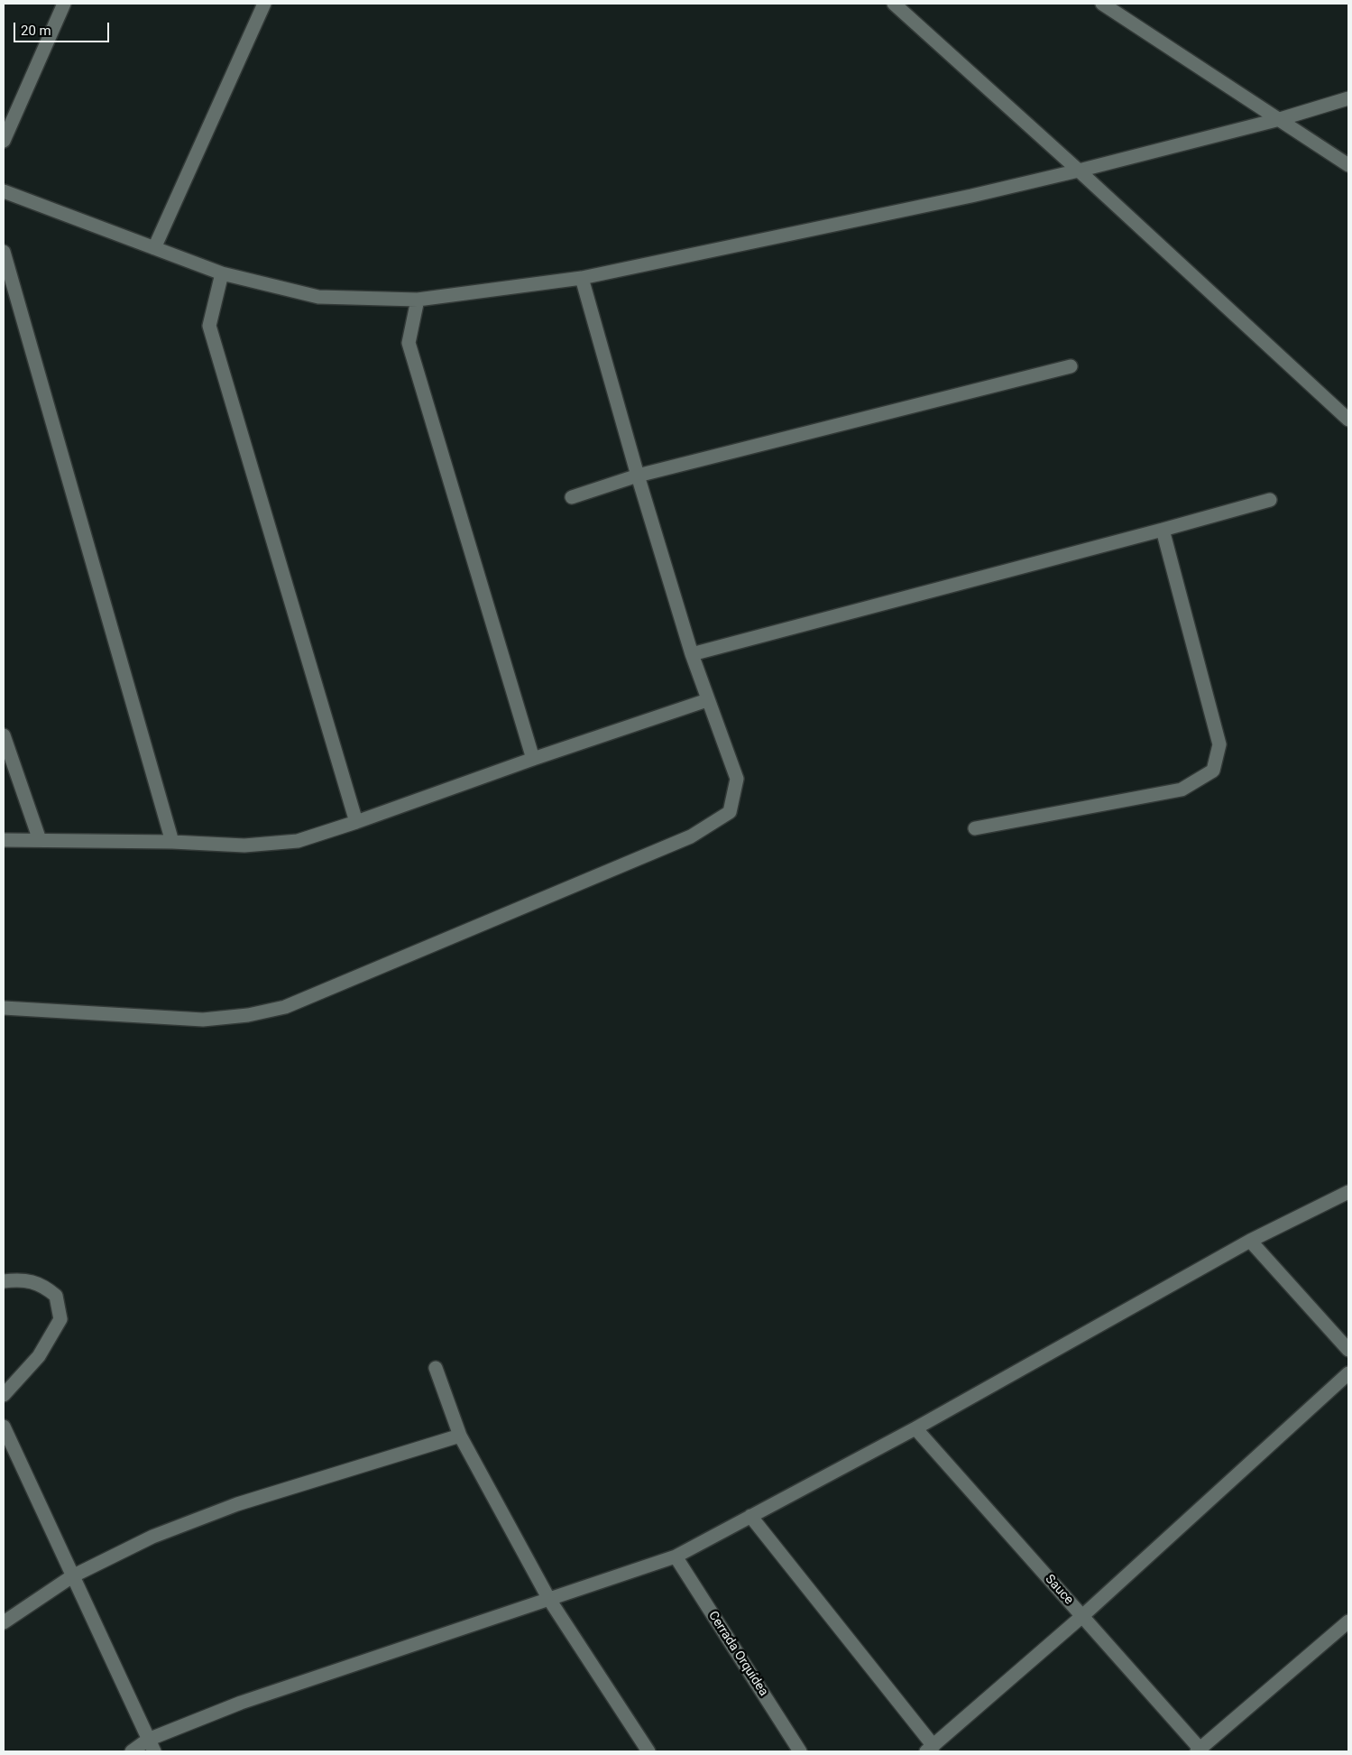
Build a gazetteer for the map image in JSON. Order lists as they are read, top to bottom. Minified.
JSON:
{"streets":{"street":["Sauce","Cerrada Orquídea"]},"scale_bar":"20 m"}
